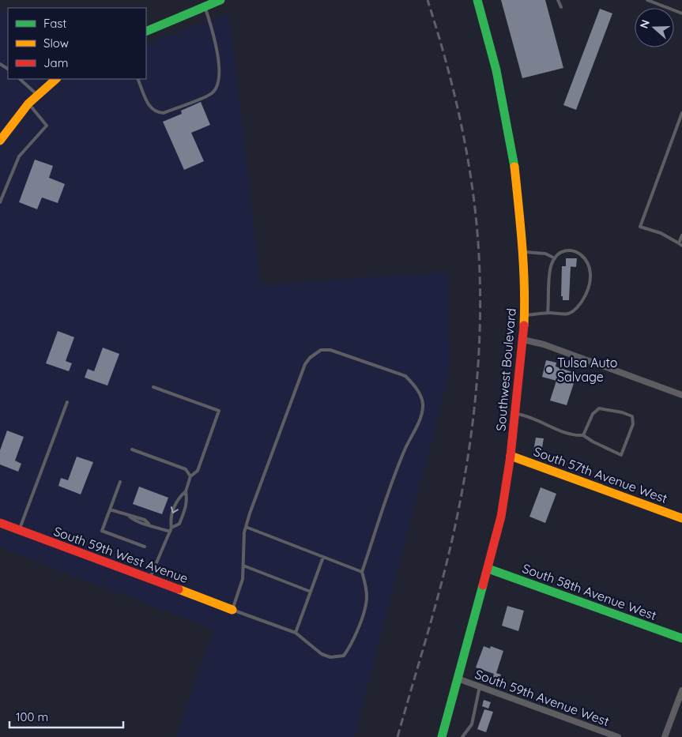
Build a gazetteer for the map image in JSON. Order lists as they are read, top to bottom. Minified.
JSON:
{"streets":{"street":["Southwest Boulevard","South 57th Avenue West","South 59th West Avenue","South 58th Avenue West","South 59th Avenue West"]},"crossings":[["Southwest Boulevard","South 57th Avenue West"],["Southwest Boulevard","South 58th Avenue West"],["Southwest Boulevard","South 59th Avenue West"]],"places":["Tulsa Auto Salvage"],"legend":["Fast","Slow","Jam"],"scale_bar":"100 m","north":"left"}
